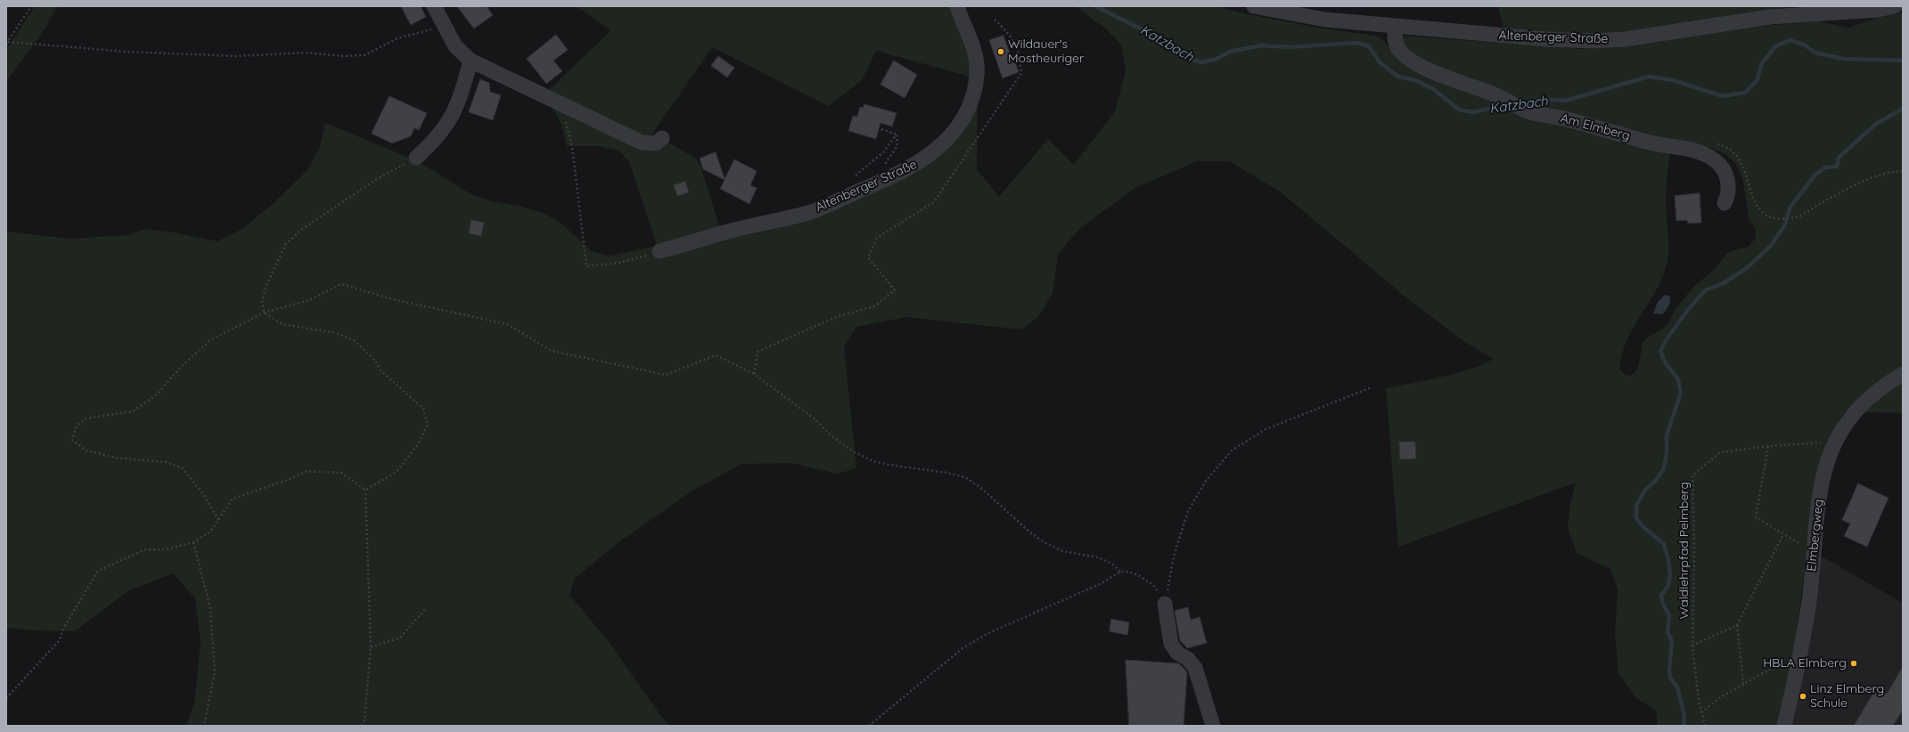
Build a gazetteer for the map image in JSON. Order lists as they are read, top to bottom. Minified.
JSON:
{"streets":{"street":["Altenberger Straße","Am Elmberg","Elmbergweg"],"path":["Waldlehrpfad Pelmberg"]},"crossings":[["Altenberger Straße","Am Elmberg"]],"water":["Katzbach"],"places":["Wildauer's Mostheuriger","HBLA Elmberg","Linz Elmberg Schule"]}
